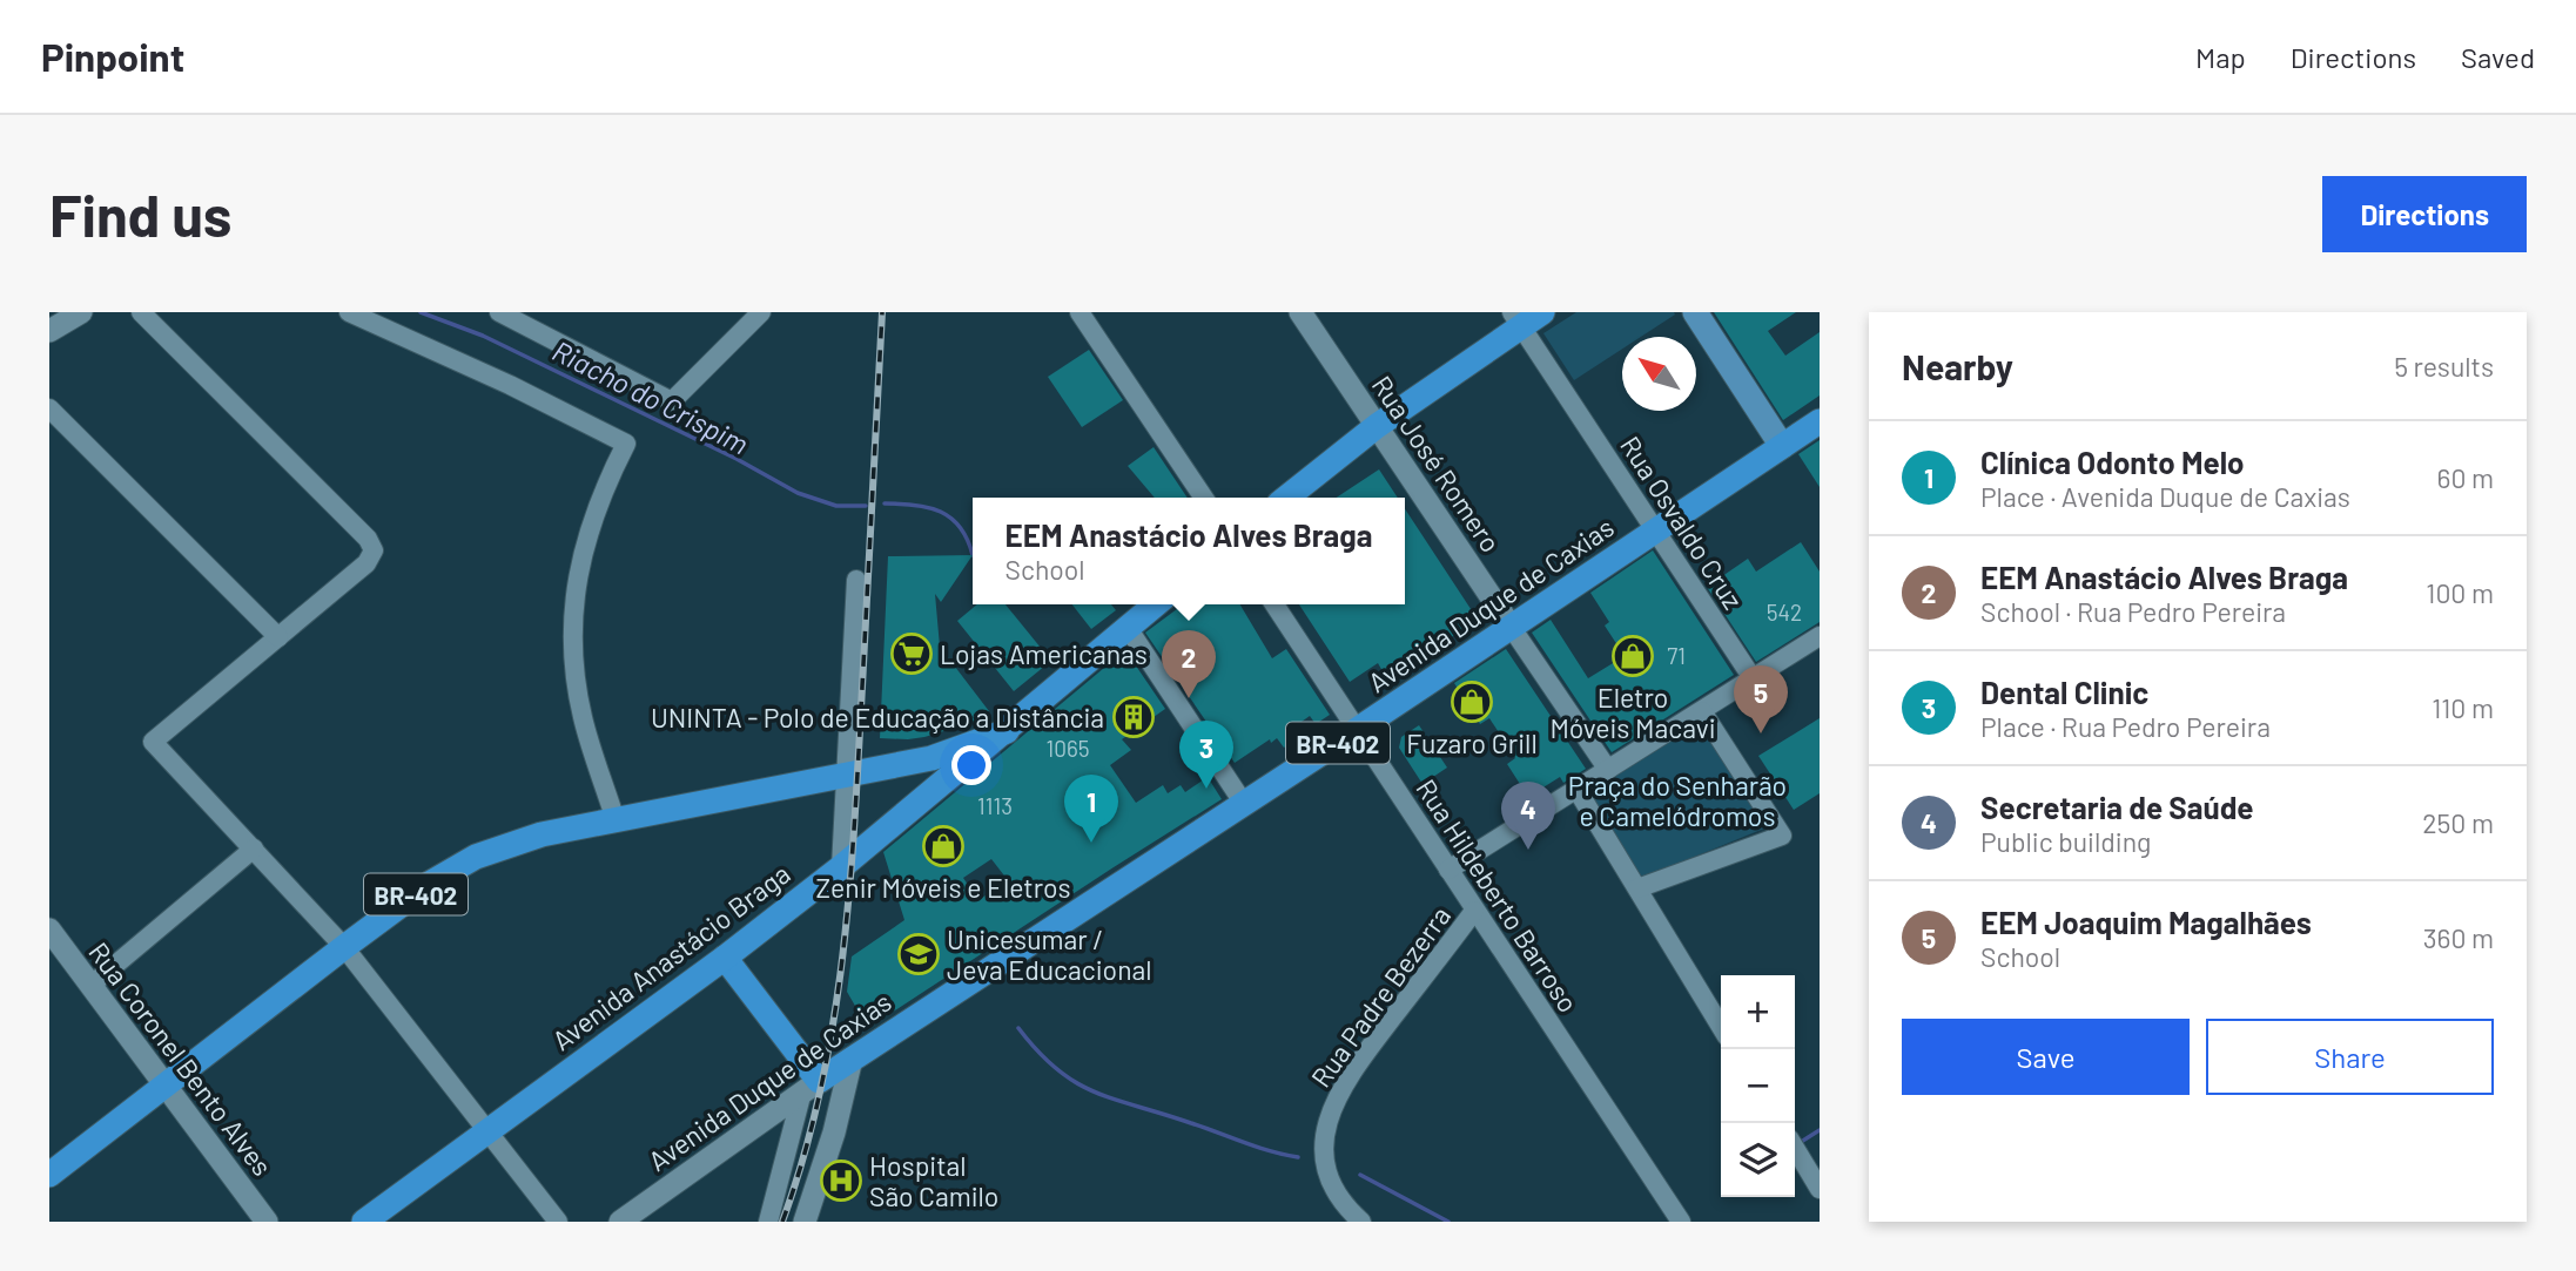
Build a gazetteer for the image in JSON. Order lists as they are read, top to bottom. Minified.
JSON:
{"streets":{"main road":["Avenida Duque de Caxias","BR-402","Avenida Anastácio Braga"],"street":["Rua José Romero","Rua Osvaldo Cruz","Rua Hildeberto Barroso","Rua Padre Bezerra","Rua Coronel Bento Alves"]},"crossings":[["Rua José Romero","Avenida Duque de Caxias"],["Rua Osvaldo Cruz","Avenida Duque de Caxias"],["Avenida Duque de Caxias","Rua Hildeberto Barroso"],["BR-402","Avenida Anastácio Braga"],["BR-402","Rua Coronel Bento Alves"],["Rua Hildeberto Barroso","Rua Padre Bezerra"]],"water":["Riacho do Crispim"],"parks":["Praça do Senharão e Camelódromos"],"places":{"supermarket":["Lojas Americanas"],"shop":["Eletro Móveis Macavi","Fuzaro Grill","Zenir Móveis e Eletros"],"building":["UNINTA - Polo de Educação a Distância"],"school or university":["Unicesumar / Jeva Educacional"],"hospital":["Hospital São Camilo"]},"house_numbers":["542","71","1065","1113"],"north":"top left","page":{"header":"Pinpoint","nav":["Map","Directions","Saved"],"buttons":["Directions",["Save","Share"]],"title":"Find us","heading":["Nearby","5 results"],"list":[{"mark":"1","name":"Clínica Odonto Melo","note":"Place · Avenida Duque de Caxias","value":"60 m"},{"mark":"2","name":"EEM Anastácio Alves Braga","note":"School · Rua Pedro Pereira","value":"100 m"},{"mark":"3","name":"Dental Clinic","note":"Place · Rua Pedro Pereira","value":"110 m"},{"mark":"4","name":"Secretaria de Saúde","note":"Public building","value":"250 m"},{"mark":"5","name":"EEM Joaquim Magalhães","note":"School","value":"360 m"}],"popup":["EEM Anastácio Alves Braga","School"],"pins":["2","5","3","1","4"],"map_buttons":["+","−"]}}
